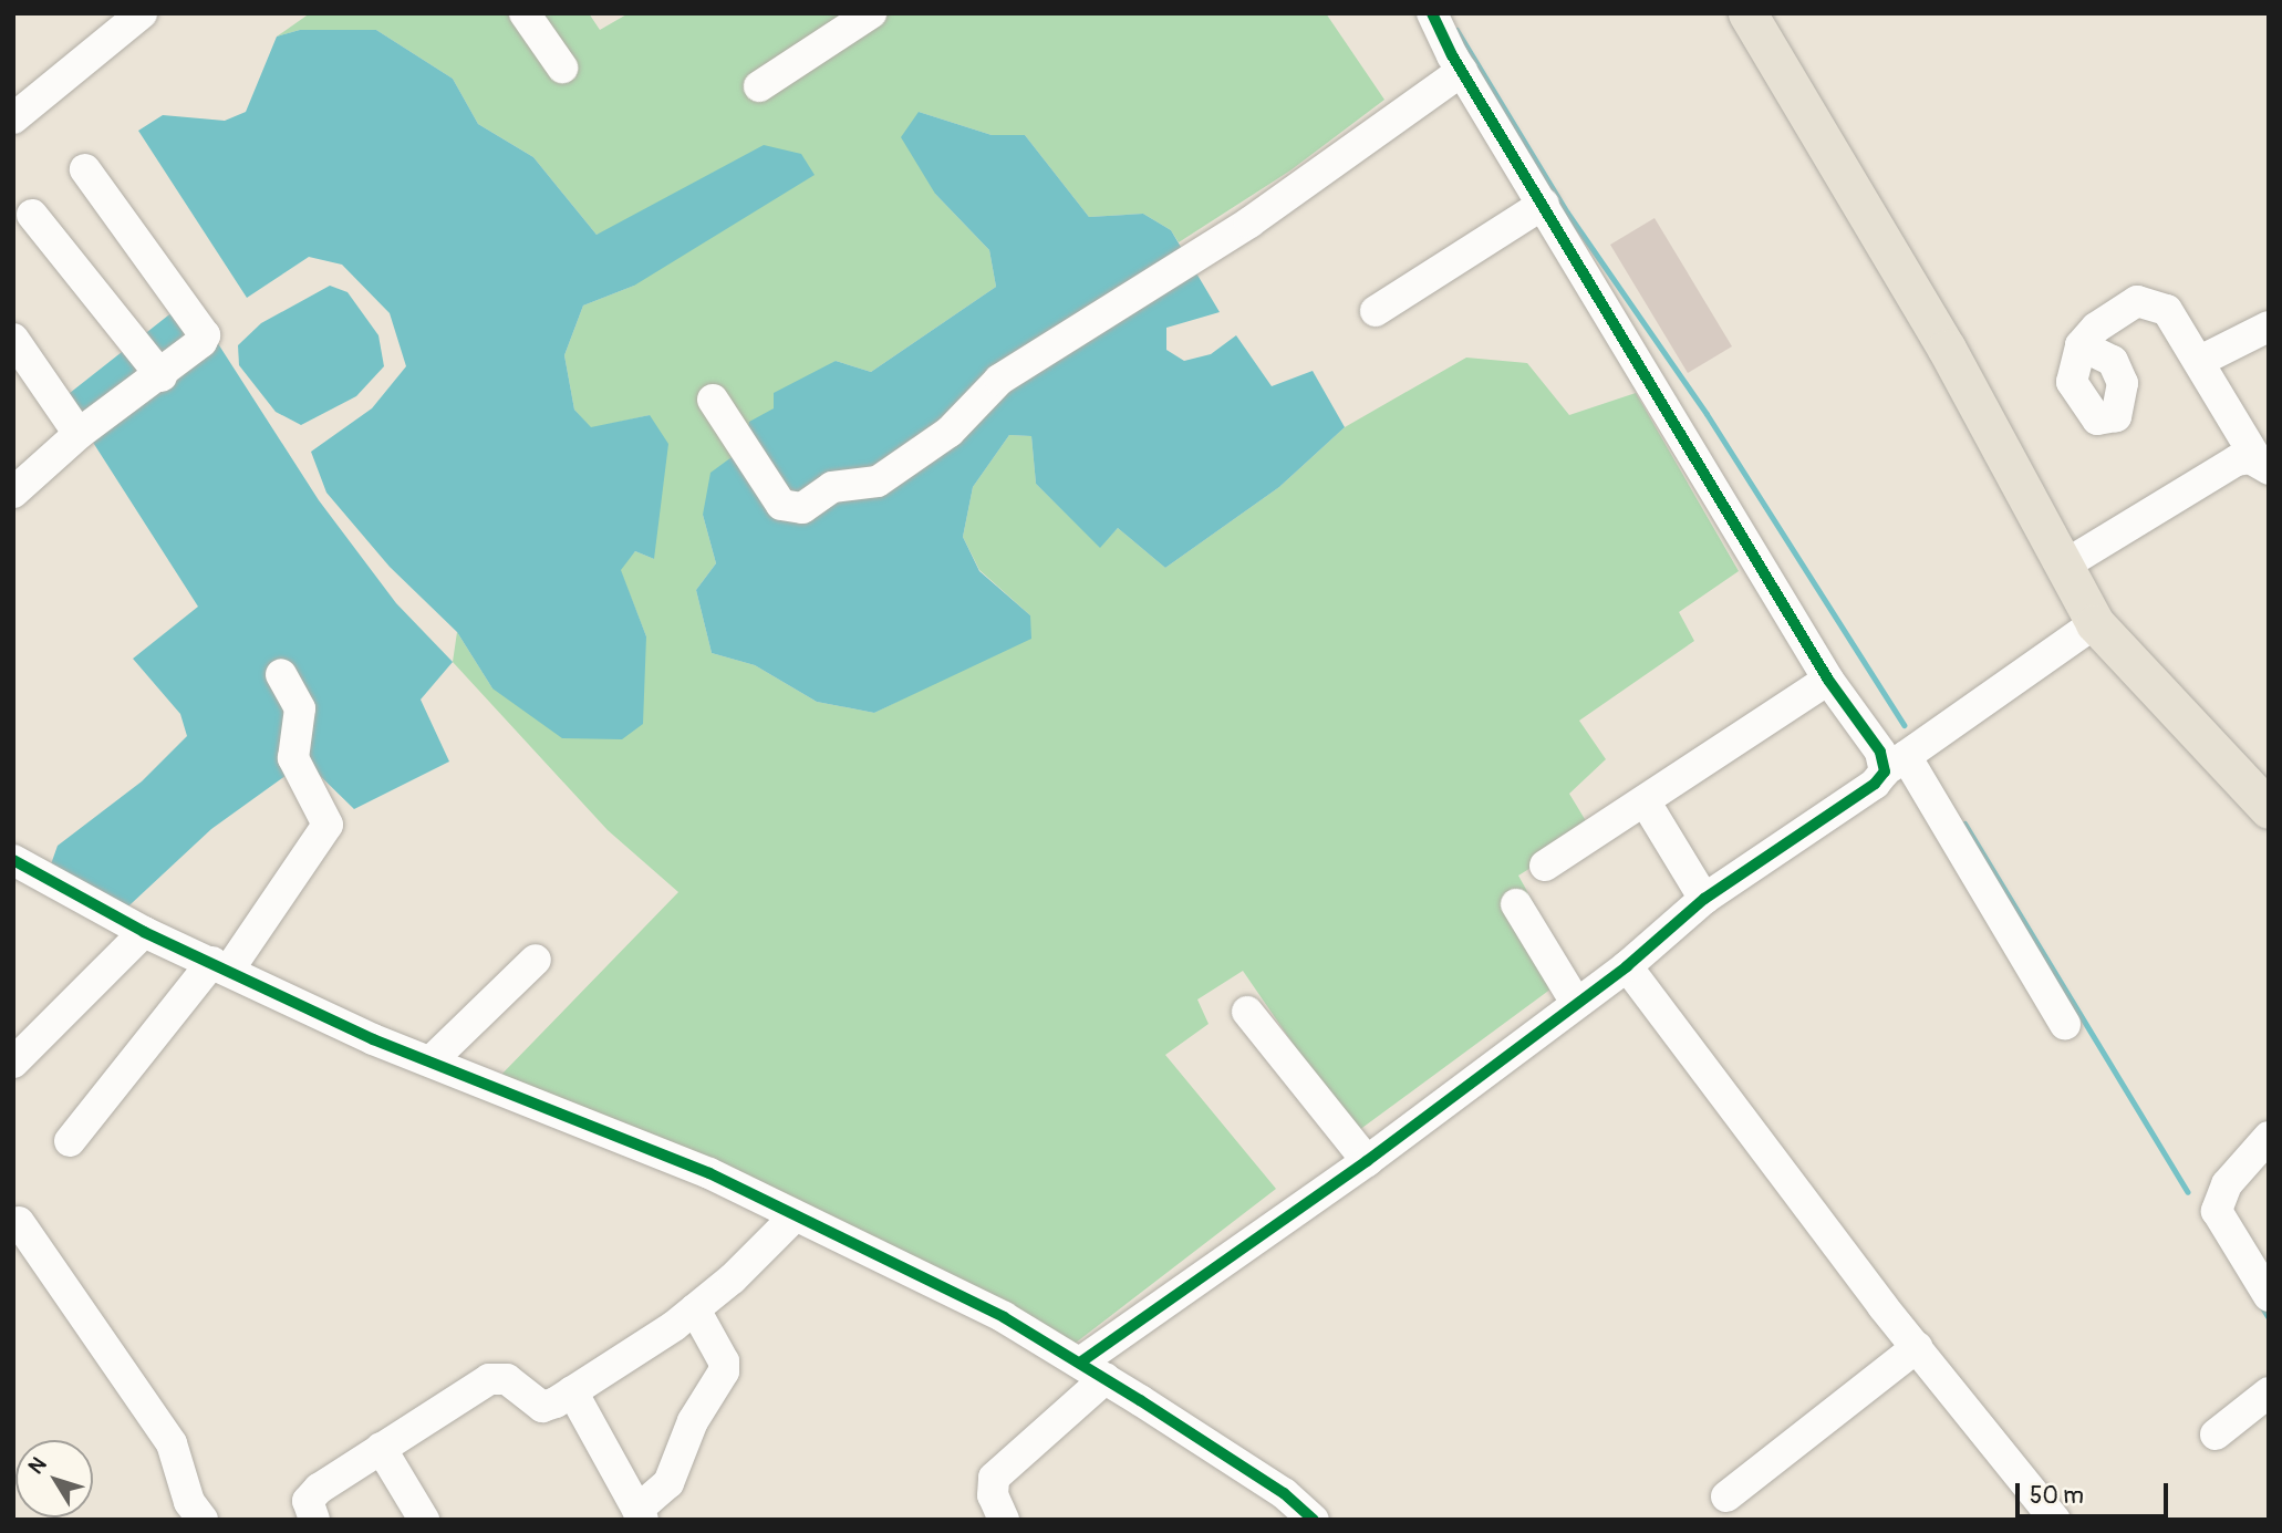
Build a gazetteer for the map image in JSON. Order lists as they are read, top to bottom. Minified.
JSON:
{"scale_bar":"50 m","north":"top left"}
